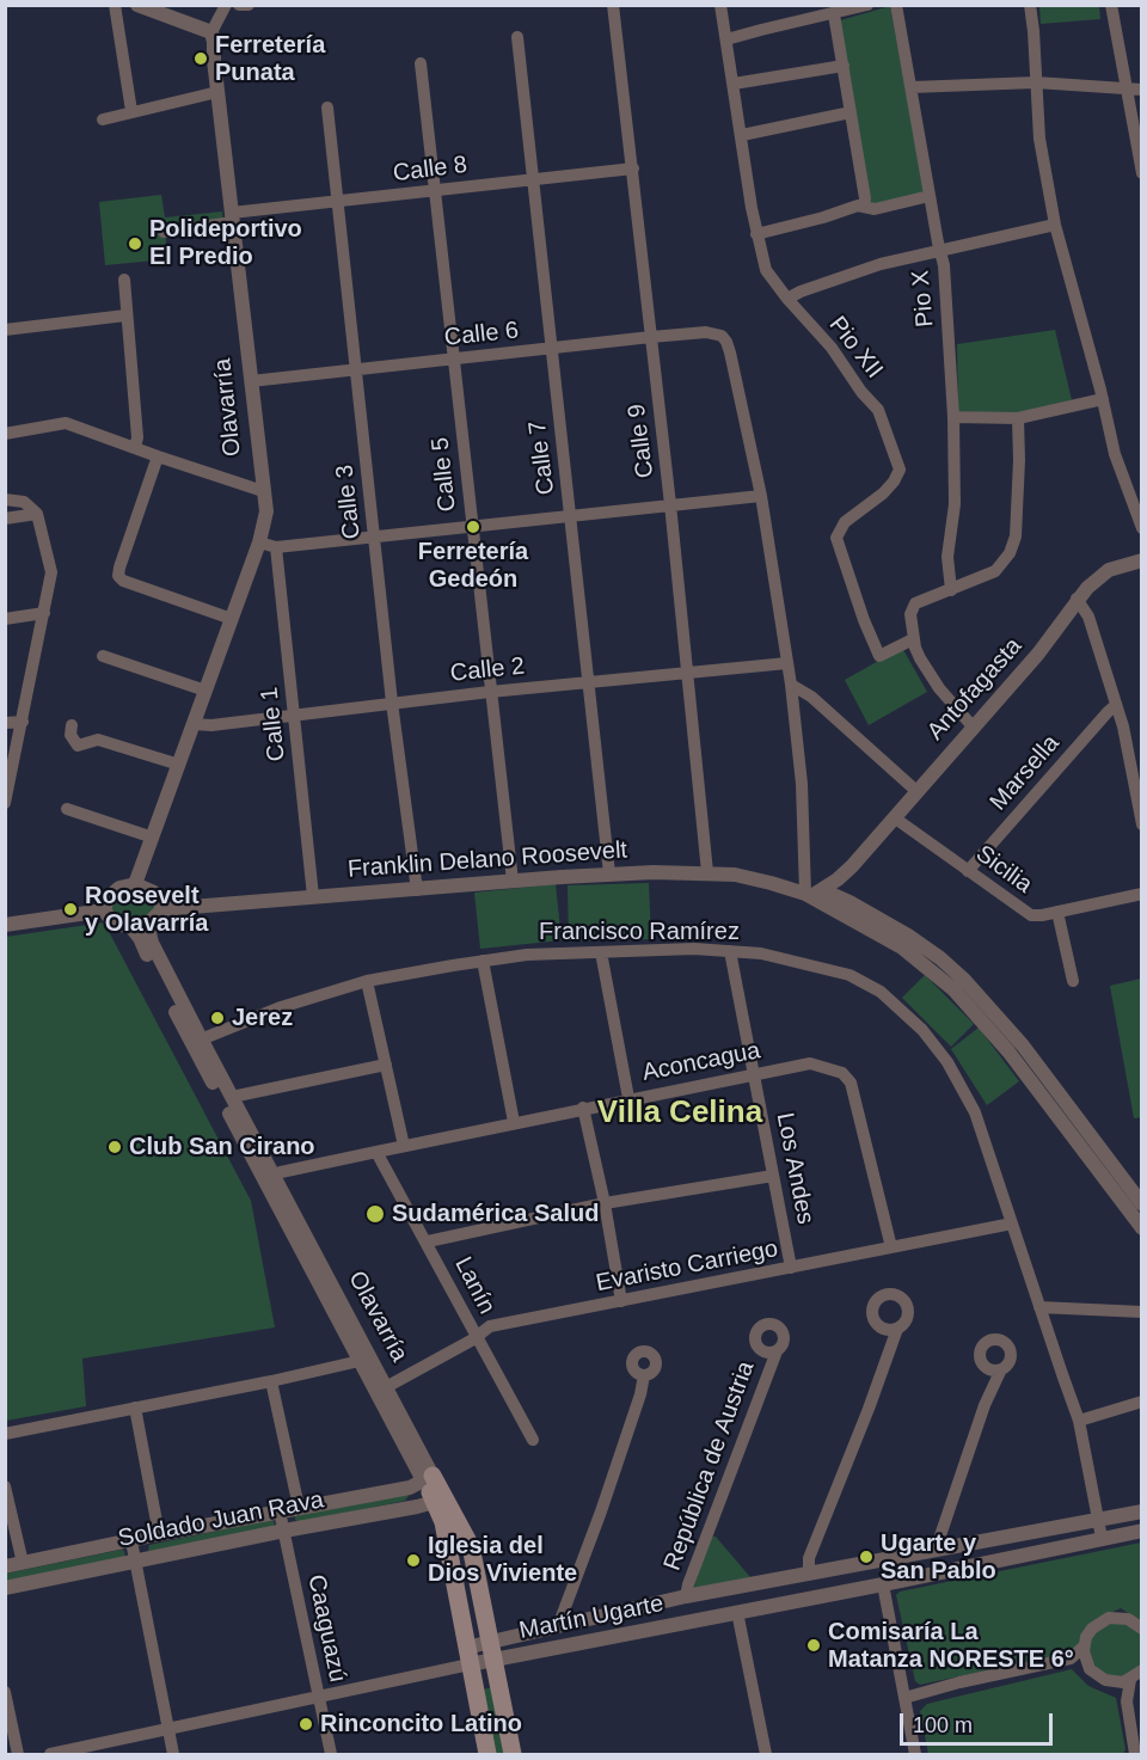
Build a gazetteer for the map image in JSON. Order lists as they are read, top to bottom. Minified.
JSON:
{"streets":{"main road":["Olavarría"],"street":["Calle 8","Pio X","Calle 6","Pio XII","Calle 9","Calle 7","Calle 5","Calle 3","Calle 2","Antofagasta","Calle 1","Marsella","Franklin Delano Roosevelt","Sicilia","Francisco Ramírez","Aconcagua","Los Andes","Evaristo Carriego","Lanín","República de Austria","Soldado Juan Rava","Martín Ugarte","Caaguazú"]},"crossings":[["Calle 8","Olavarría"],["Calle 8","Calle 9"],["Calle 8","Calle 7"],["Calle 8","Calle 5"],["Calle 8","Calle 3"],["Calle 6","Olavarría"],["Calle 6","Calle 9"],["Calle 6","Calle 7"],["Calle 6","Calle 5"],["Calle 6","Calle 3"],["Olavarría","Calle 2"],["Olavarría","Franklin Delano Roosevelt"],["Olavarría","Francisco Ramírez"],["Olavarría","Aconcagua"],["Olavarría","Evaristo Carriego"],["Olavarría","Soldado Juan Rava"],["Olavarría","Martín Ugarte"],["Calle 9","Calle 2"],["Calle 9","Franklin Delano Roosevelt"],["Calle 7","Calle 2"],["Calle 7","Franklin Delano Roosevelt"],["Calle 5","Calle 2"],["Calle 5","Franklin Delano Roosevelt"],["Calle 3","Calle 2"],["Calle 3","Franklin Delano Roosevelt"],["Calle 2","Calle 1"],["Antofagasta","Franklin Delano Roosevelt"],["Antofagasta","Sicilia"],["Calle 1","Franklin Delano Roosevelt"],["Marsella","Sicilia"],["Francisco Ramírez","Los Andes"],["Francisco Ramírez","Evaristo Carriego"],["Francisco Ramírez","Martín Ugarte"],["Aconcagua","Los Andes"],["Aconcagua","Evaristo Carriego"],["Aconcagua","Lanín"],["Los Andes","Evaristo Carriego"],["Evaristo Carriego","Lanín"],["República de Austria","Martín Ugarte"],["Soldado Juan Rava","Caaguazú"],["Martín Ugarte","Caaguazú"]],"districts":["Villa Celina"],"places":["Ferretería Punata","Polideportivo El Predio","Ferretería Gedeón","Roosevelt y Olavarría","Jerez","Club San Cirano","Sudamérica Salud","Ugarte y San Pablo","Iglesia del Dios Viviente","Comisaría La Matanza NORESTE 6°","Rinconcito Latino"],"scale_bar":"100 m"}
